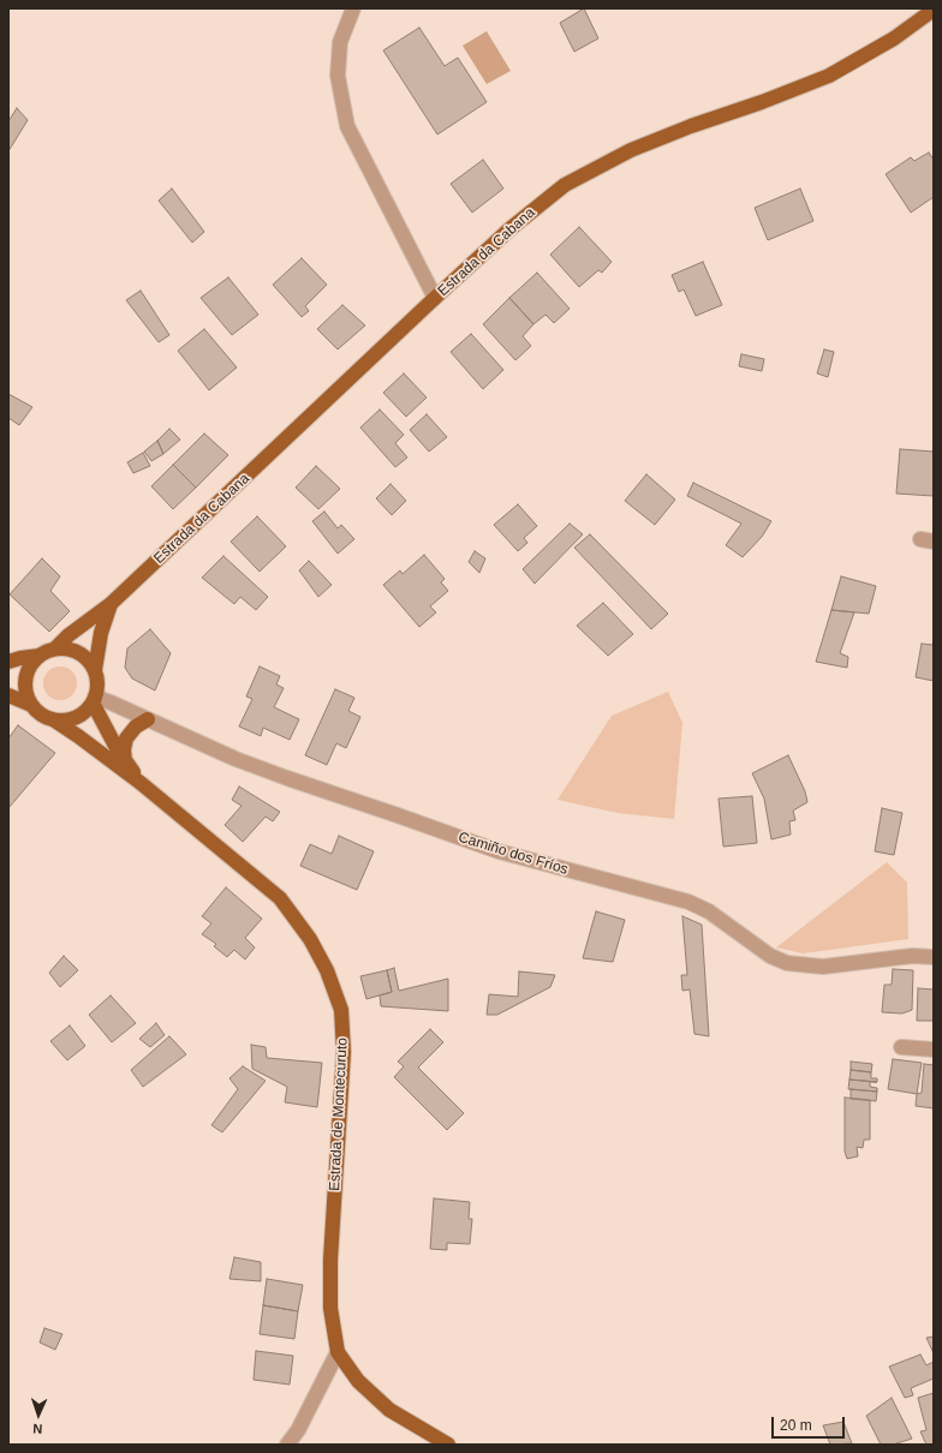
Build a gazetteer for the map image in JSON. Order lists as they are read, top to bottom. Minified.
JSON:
{"streets":{"main road":["Estrada da Cabana","Estrada de Montecuruto"],"street":["Camiño dos Fríos"]},"crossings":[["Estrada da Cabana","Camiño dos Fríos"],["Estrada da Cabana","Estrada de Montecuruto"],["Camiño dos Fríos","Estrada de Montecuruto"]],"scale_bar":"20 m","north":"bottom"}
